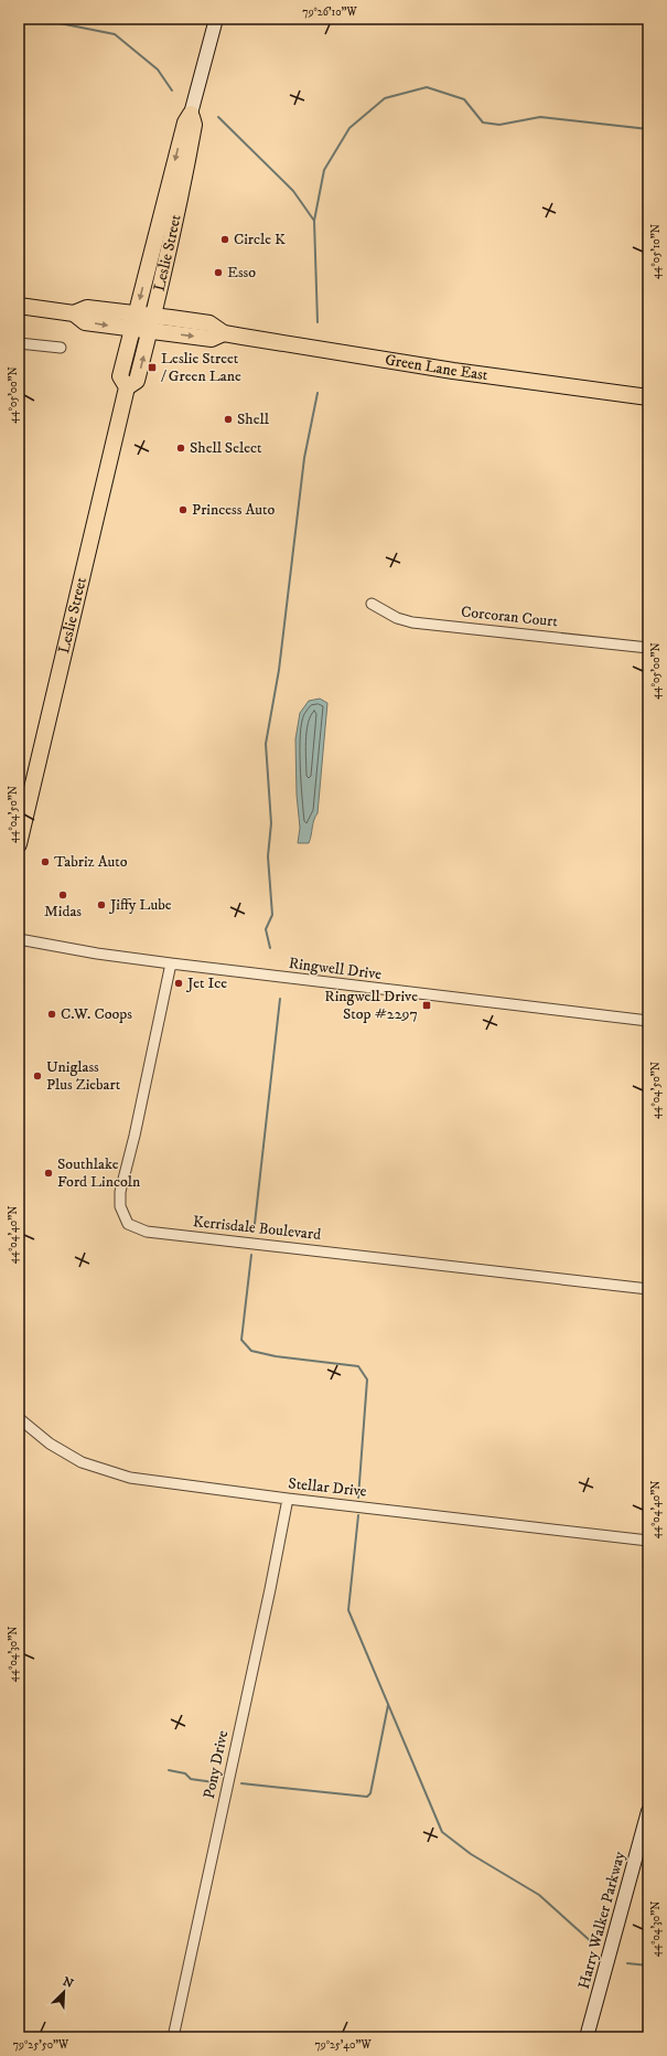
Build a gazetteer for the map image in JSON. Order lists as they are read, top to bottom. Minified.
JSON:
{"streets":{"main road":["Leslie Street","Green Lane East"],"street":["Corcoran Court","Ringwell Drive","Kerrisdale Boulevard","Stellar Drive","Pony Drive","Harry Walker Parkway"]},"crossings":[["Leslie Street","Green Lane East"],["Ringwell Drive","Kerrisdale Boulevard"],["Stellar Drive","Pony Drive"]],"places":{"other":["Circle K","Esso","Shell","Shell Select","Princess Auto","Tabriz Auto","Midas","Jiffy Lube","Jet Ice","C.W. Coops","Uniglass Plus Ziebart","Southlake Ford Lincoln"],"transit":["Leslie Street / Green Lane","Ringwell Drive Stop #2297"]},"north":"top right","coordinates":["79°26'10\"W","44°05'10\"N","44°05'00\"N","44°04'50\"N","44°04'40\"N","44°04'30\"N","79°25'50\"W","79°25'40\"W"]}
